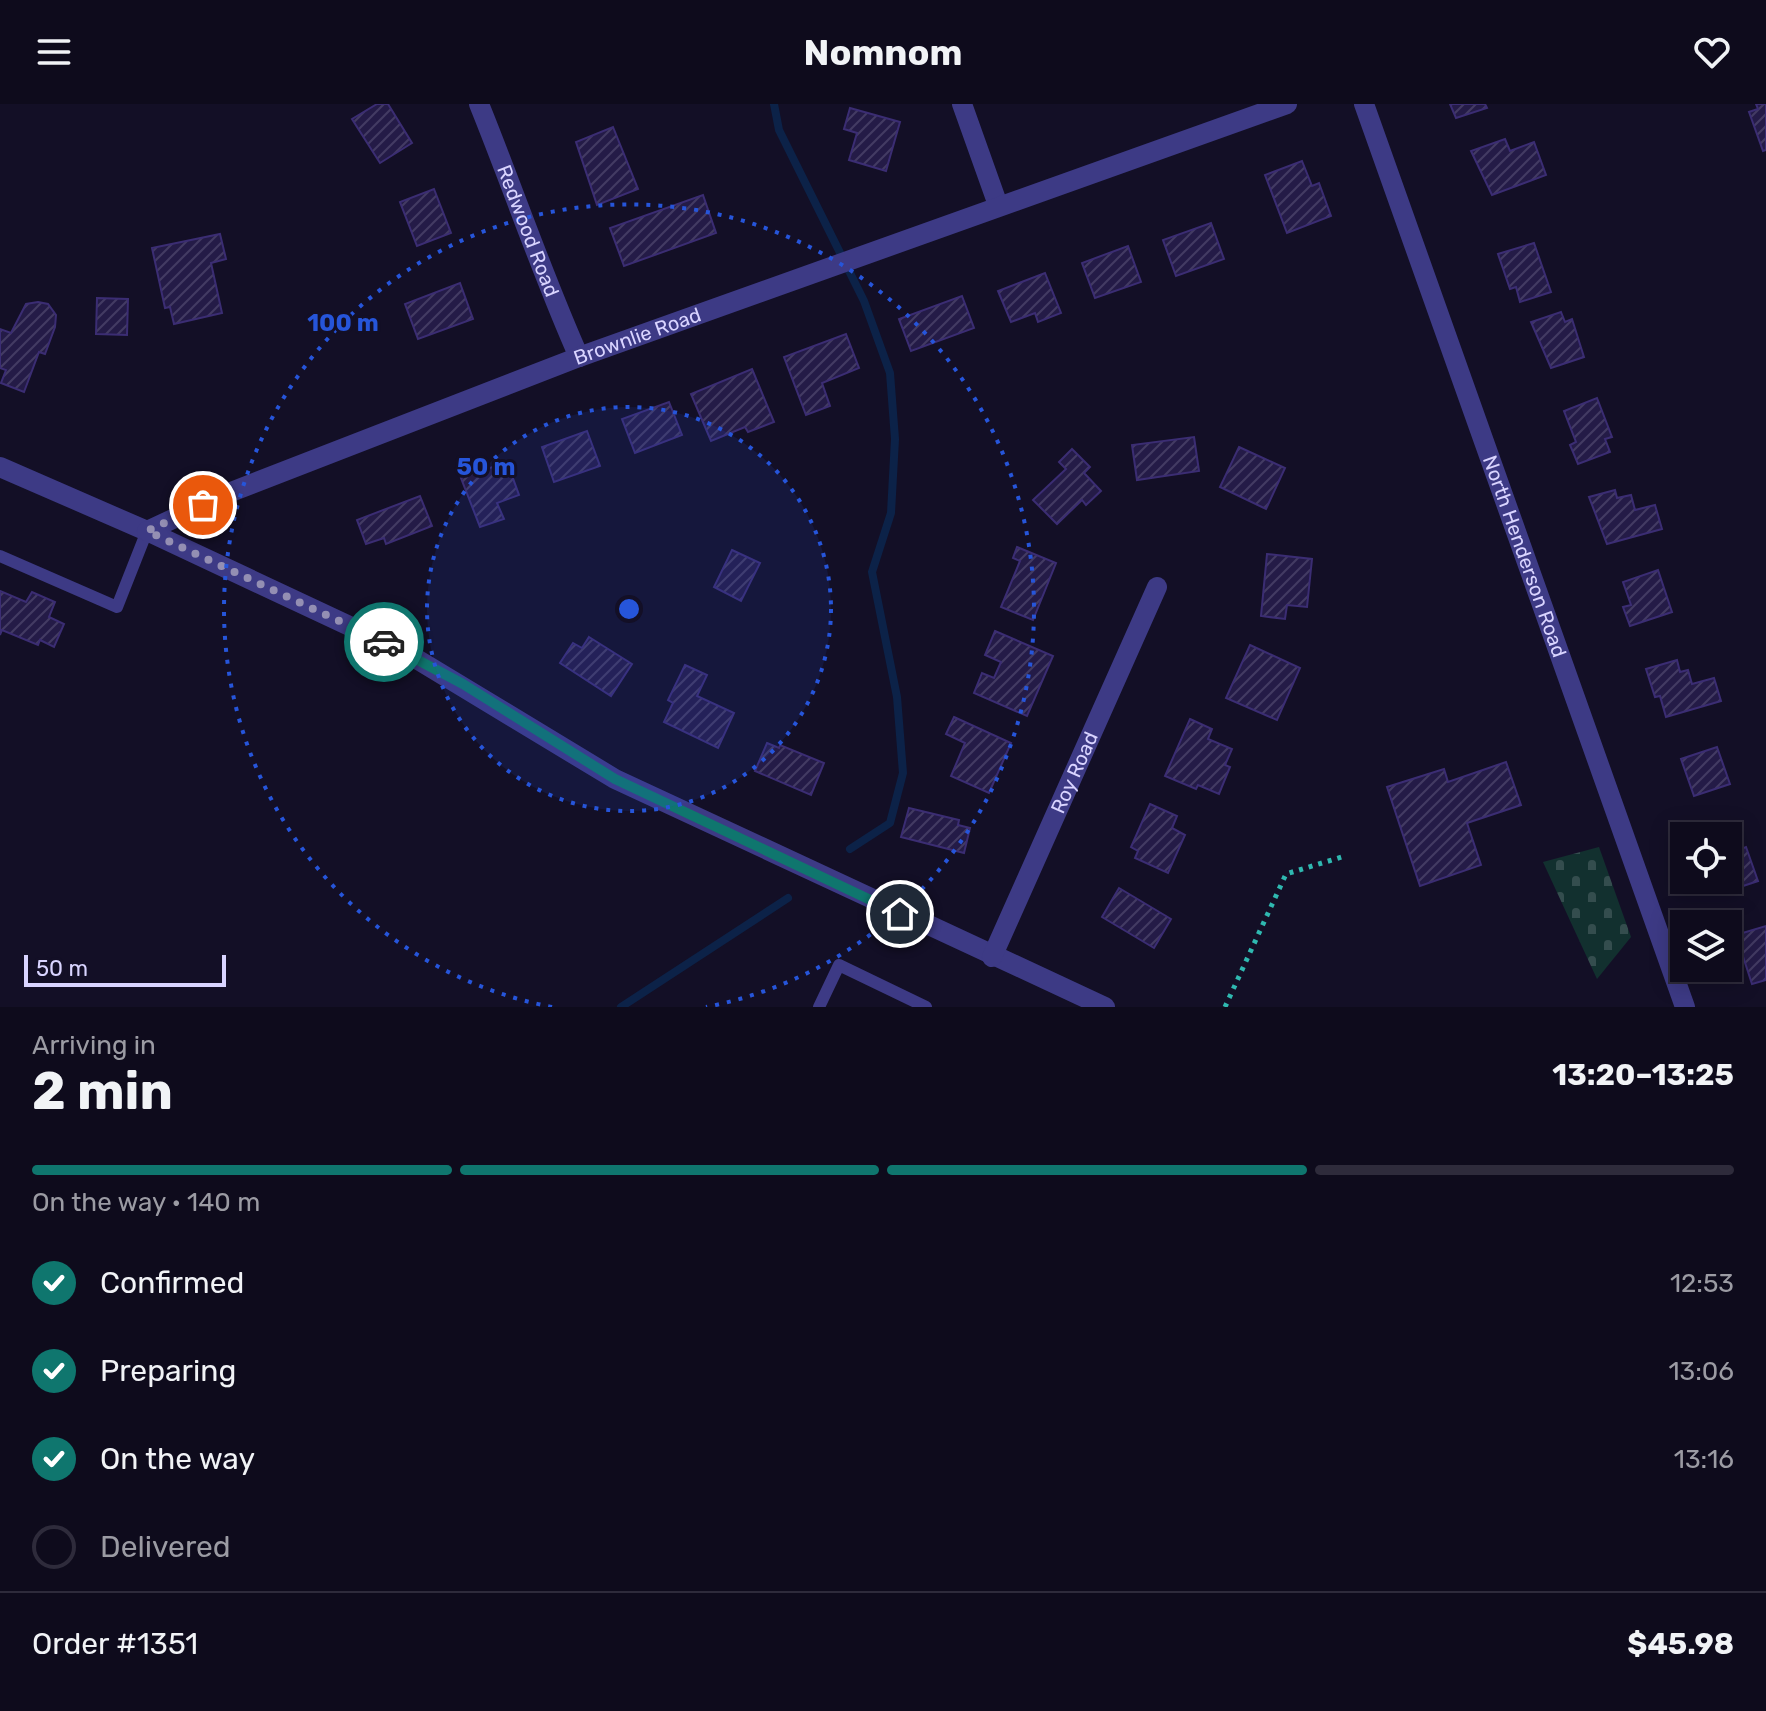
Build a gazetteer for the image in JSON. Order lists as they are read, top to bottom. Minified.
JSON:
{"streets":{"street":["Redwood Road","Brownlie Road","North Henderson Road","Roy Road"]},"crossings":[["Redwood Road","Brownlie Road"]],"scale_bar":"50 m","page":{"header":"Nomnom","scale":"50 m","heading":["2 min","Arriving in","13:20–13:25"],"panel":["Order #1351","$45.98"],"bar":"On the way · 140 m","list":[["Confirmed","12:53"],["Preparing","13:06"],["On the way","13:16"],"Delivered"]},"rings":["100 m","50 m"]}
